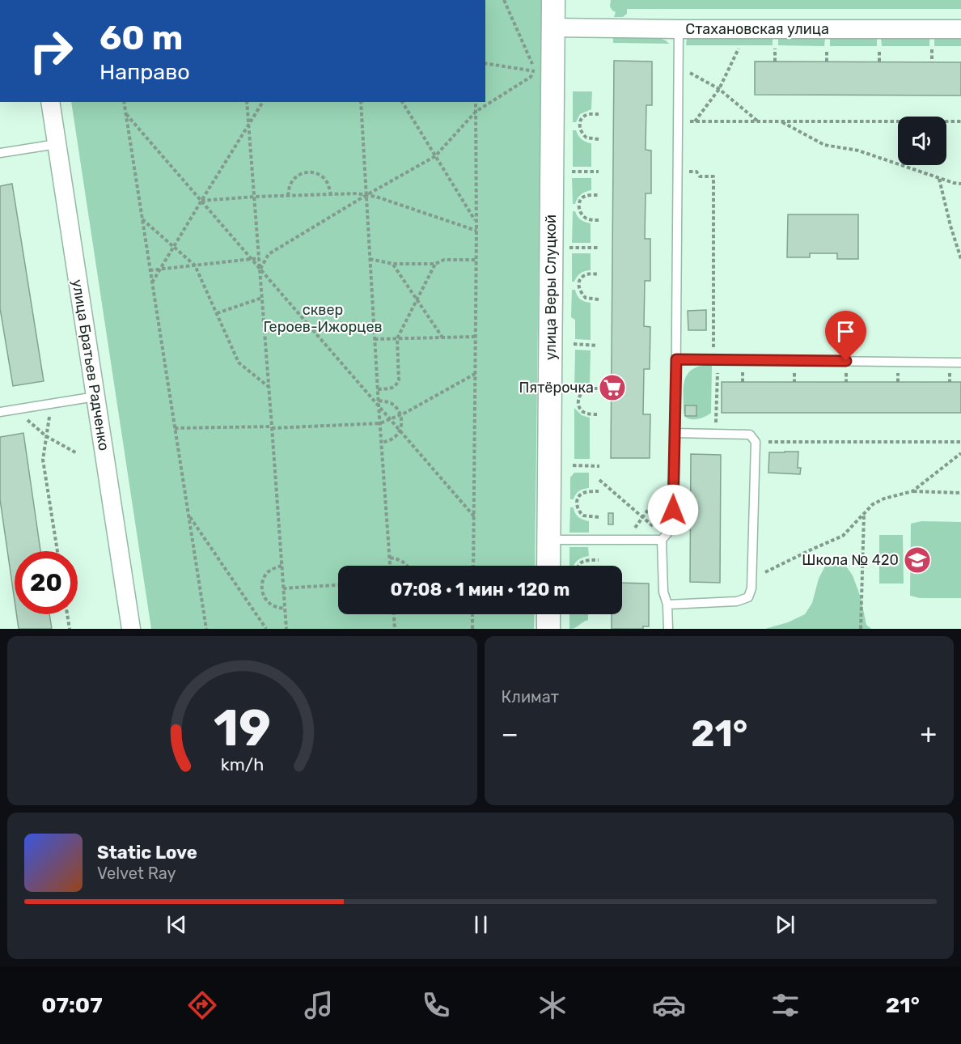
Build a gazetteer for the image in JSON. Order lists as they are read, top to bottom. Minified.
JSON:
{"streets":{"street":["Стахановская улица","улица Веры Слуцкой","улица Братьев Радченко"]},"crossings":[["Стахановская улица","улица Веры Слуцкой"]],"parks":["сквер Героев-Ижорцев"],"places":{"supermarket":["Пятёрочка"],"school or university":["Школа № 420"]},"page":{"turn":["60 m","Направо"],"limit":"20","trip":"07:08 · 1 мин · 120 m","tile":"Климат","heat":["−","21°","+"],"song":["Static Love","Velvet Ray"],"tabs":["07:07","21°"],"gauge":["19","km/h"]}}
